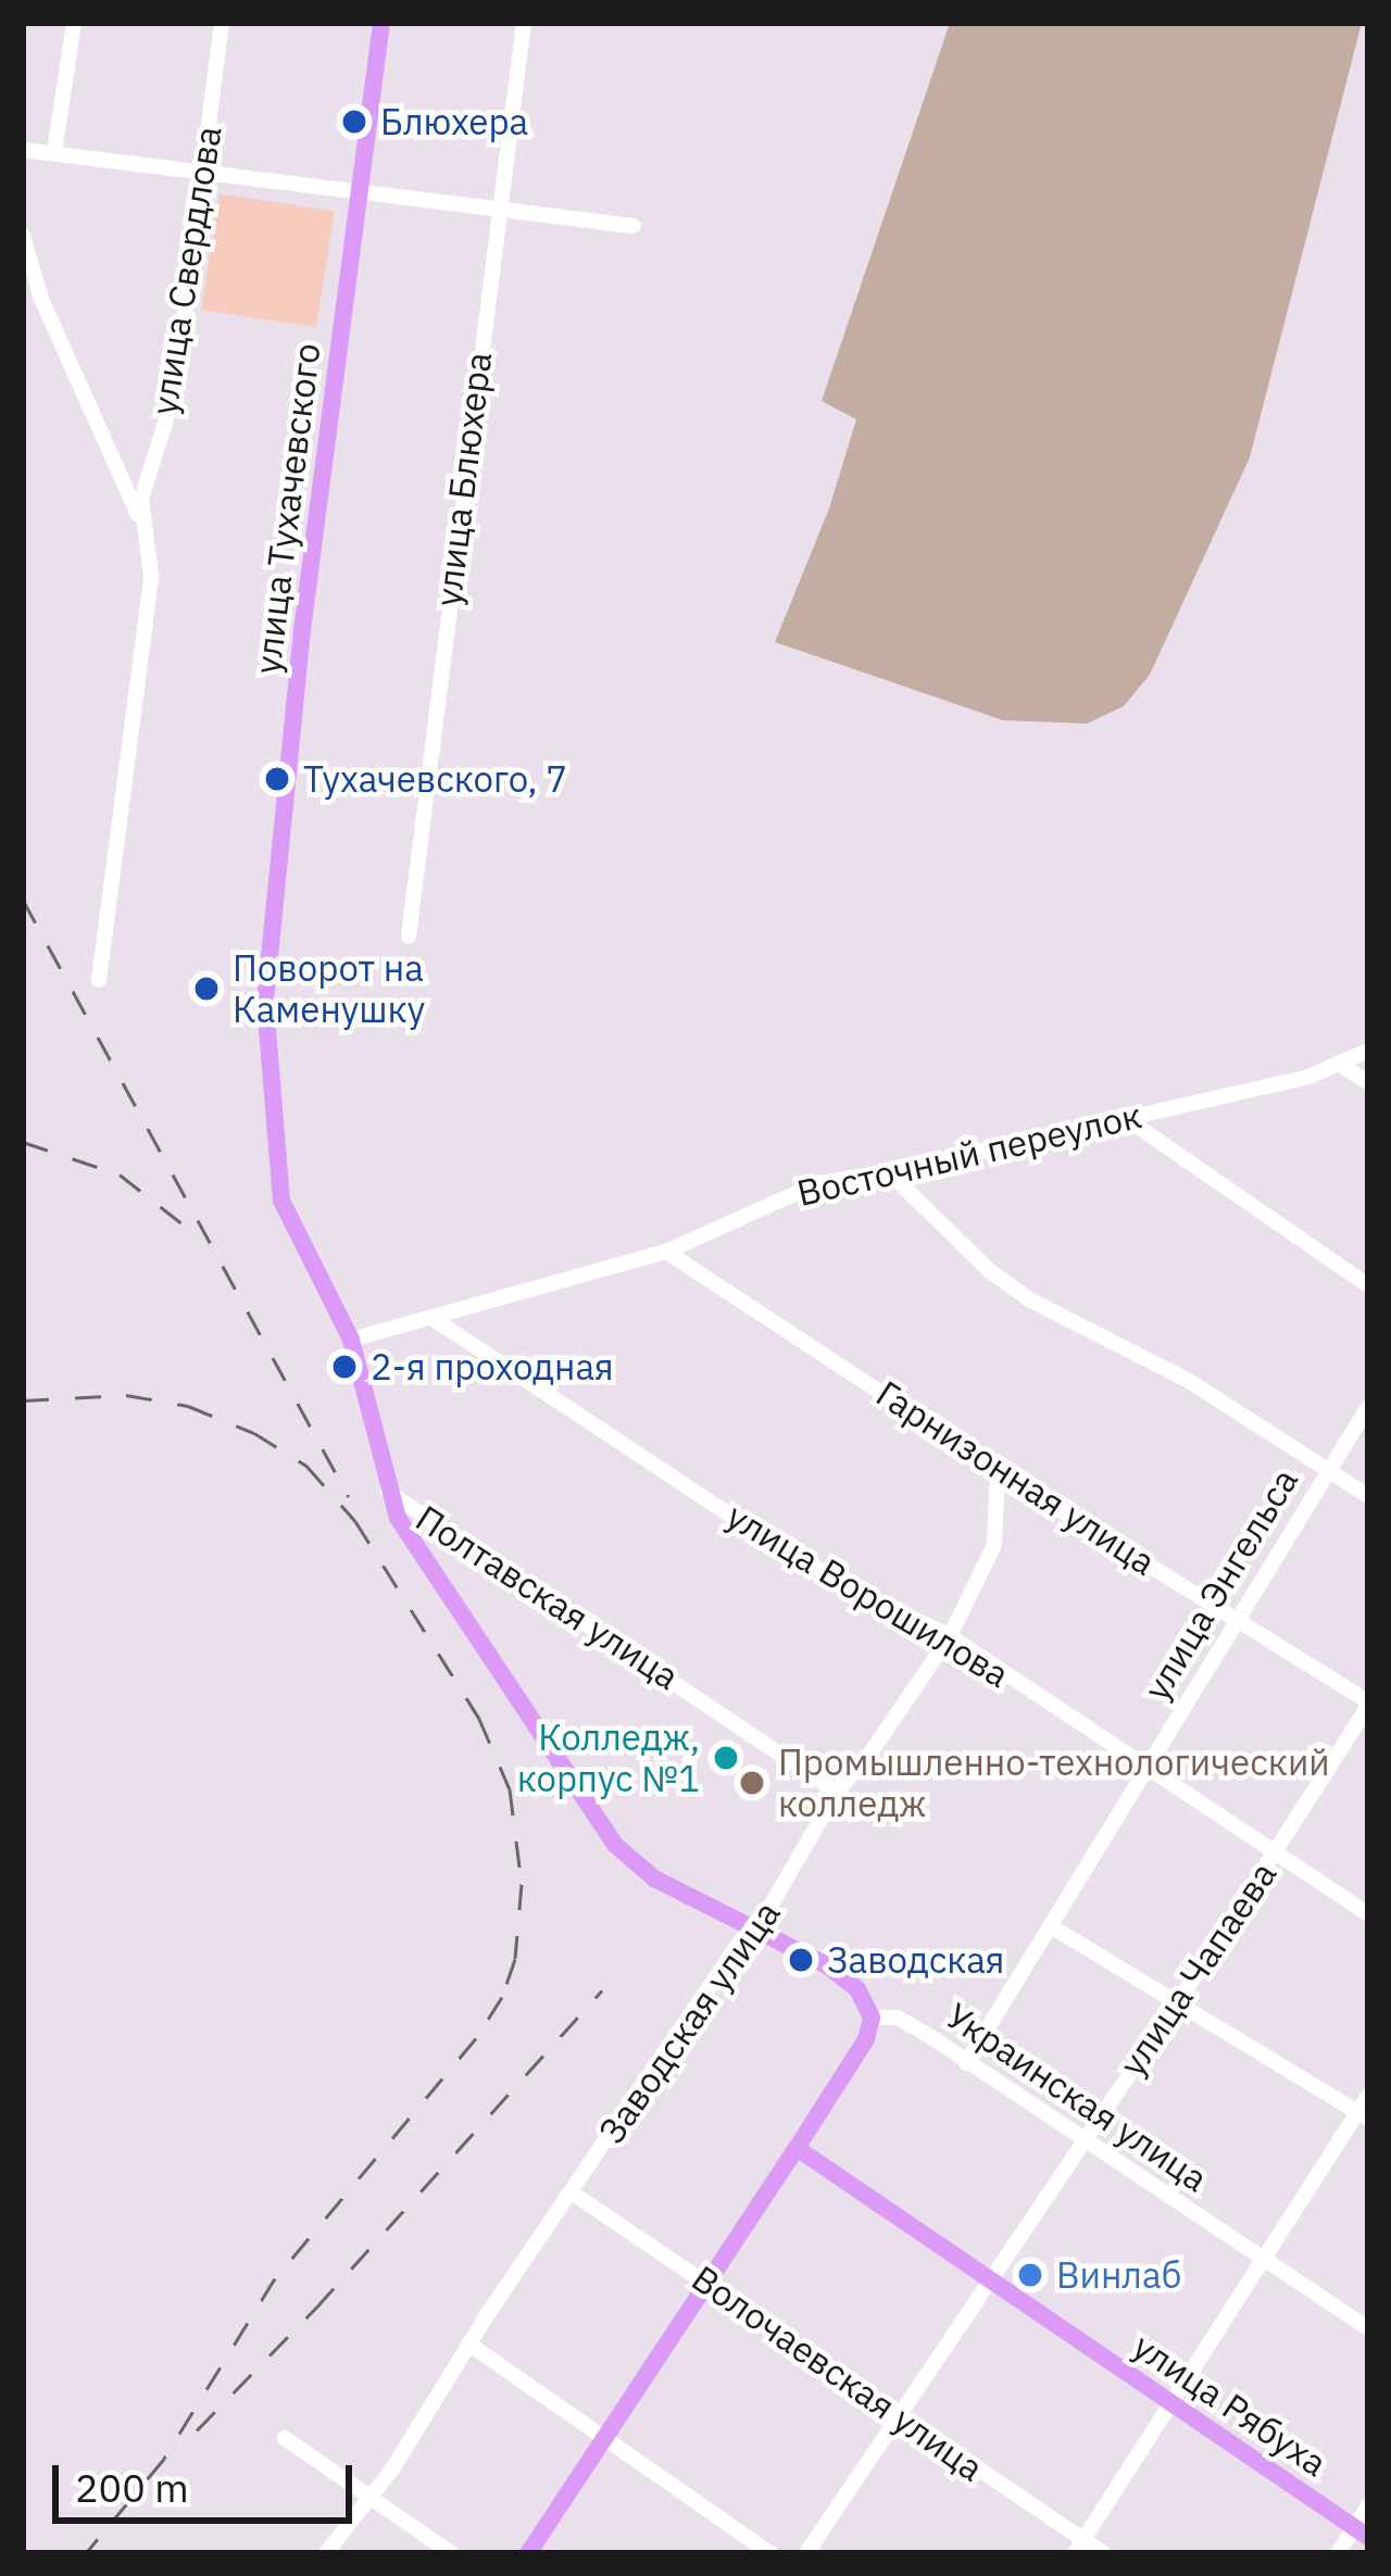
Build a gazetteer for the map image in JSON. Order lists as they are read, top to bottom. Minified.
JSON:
{"streets":{"main road":["улица Тухачевского","Украинская улица","улица Рябуха"],"street":["улица Свердлова","улица Блюхера","Восточный переулок","Гарнизонная улица","улица Энгельса","улица Ворошилова","Полтавская улица","улица Чапаева","Заводская улица","Волочаевская улица"]},"crossings":[["улица Тухачевского","Украинская улица"],["Восточный переулок","Гарнизонная улица"],["Восточный переулок","улица Ворошилова"],["Восточный переулок","Украинская улица"],["Гарнизонная улица","улица Энгельса"],["Гарнизонная улица","улица Чапаева"],["Гарнизонная улица","Заводская улица"],["улица Энгельса","улица Ворошилова"],["улица Энгельса","Украинская улица"],["улица Ворошилова","улица Чапаева"],["улица Ворошилова","Заводская улица"],["Полтавская улица","Заводская улица"],["Полтавская улица","Украинская улица"],["улица Чапаева","Украинская улица"],["улица Чапаева","Волочаевская улица"],["улица Чапаева","улица Рябуха"],["Заводская улица","Украинская улица"],["Заводская улица","Волочаевская улица"]],"places":["Блюхера","Тухачевского, 7","Поворот на Каменушку","2-я проходная","Колледж, корпус №1","Промышленно-технологический колледж","Заводская","Винлаб"],"scale_bar":"200 m"}
